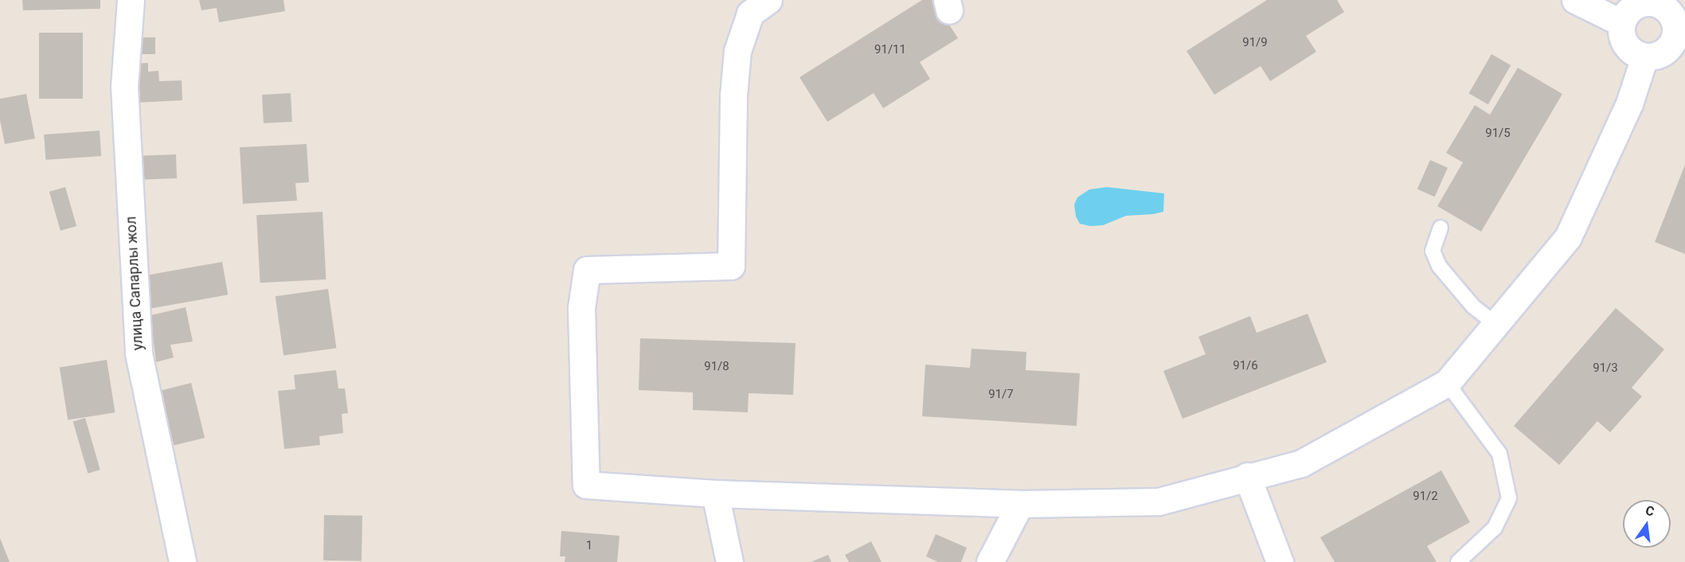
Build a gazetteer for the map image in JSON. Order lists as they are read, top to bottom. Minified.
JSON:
{"streets":{"street":["улица Сапарлы жол"]},"house_numbers":["91/9","91/11","91/5","91/6","91/8","91/3","91/7","91/2","1"],"north":"top"}
